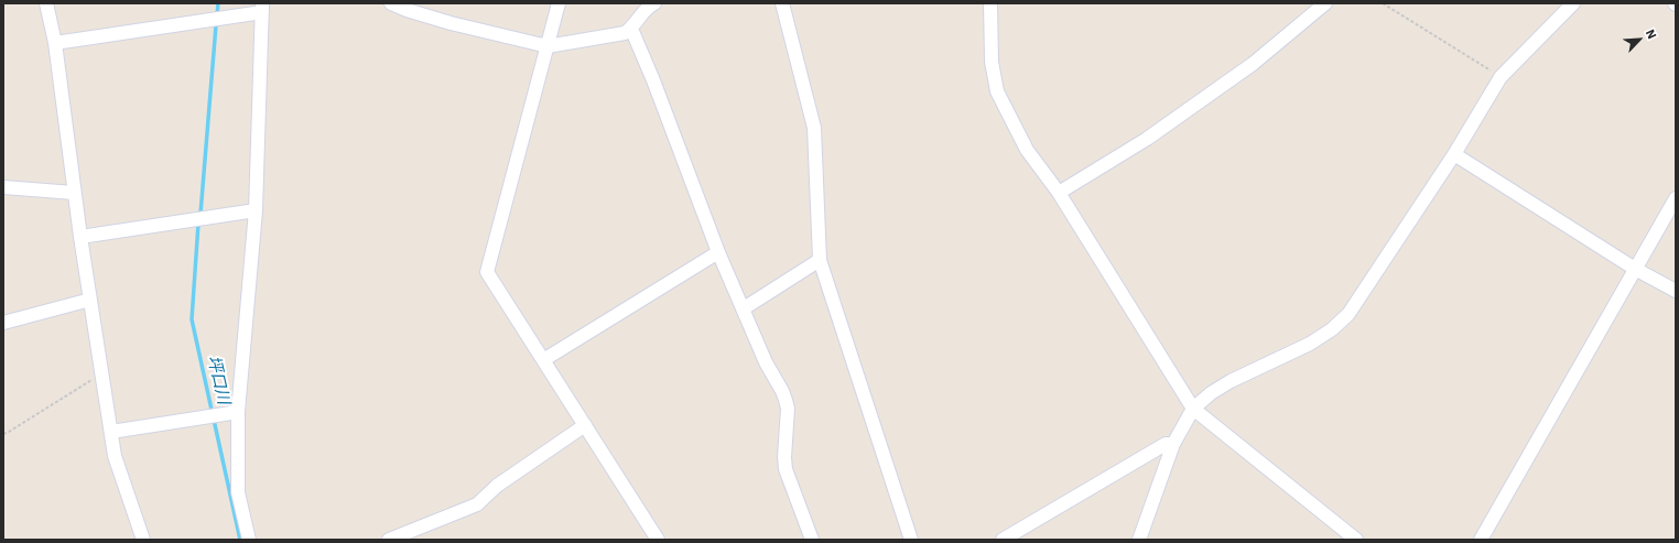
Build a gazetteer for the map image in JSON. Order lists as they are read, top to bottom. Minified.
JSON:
{"water":["坪口川"],"north":"top right"}
